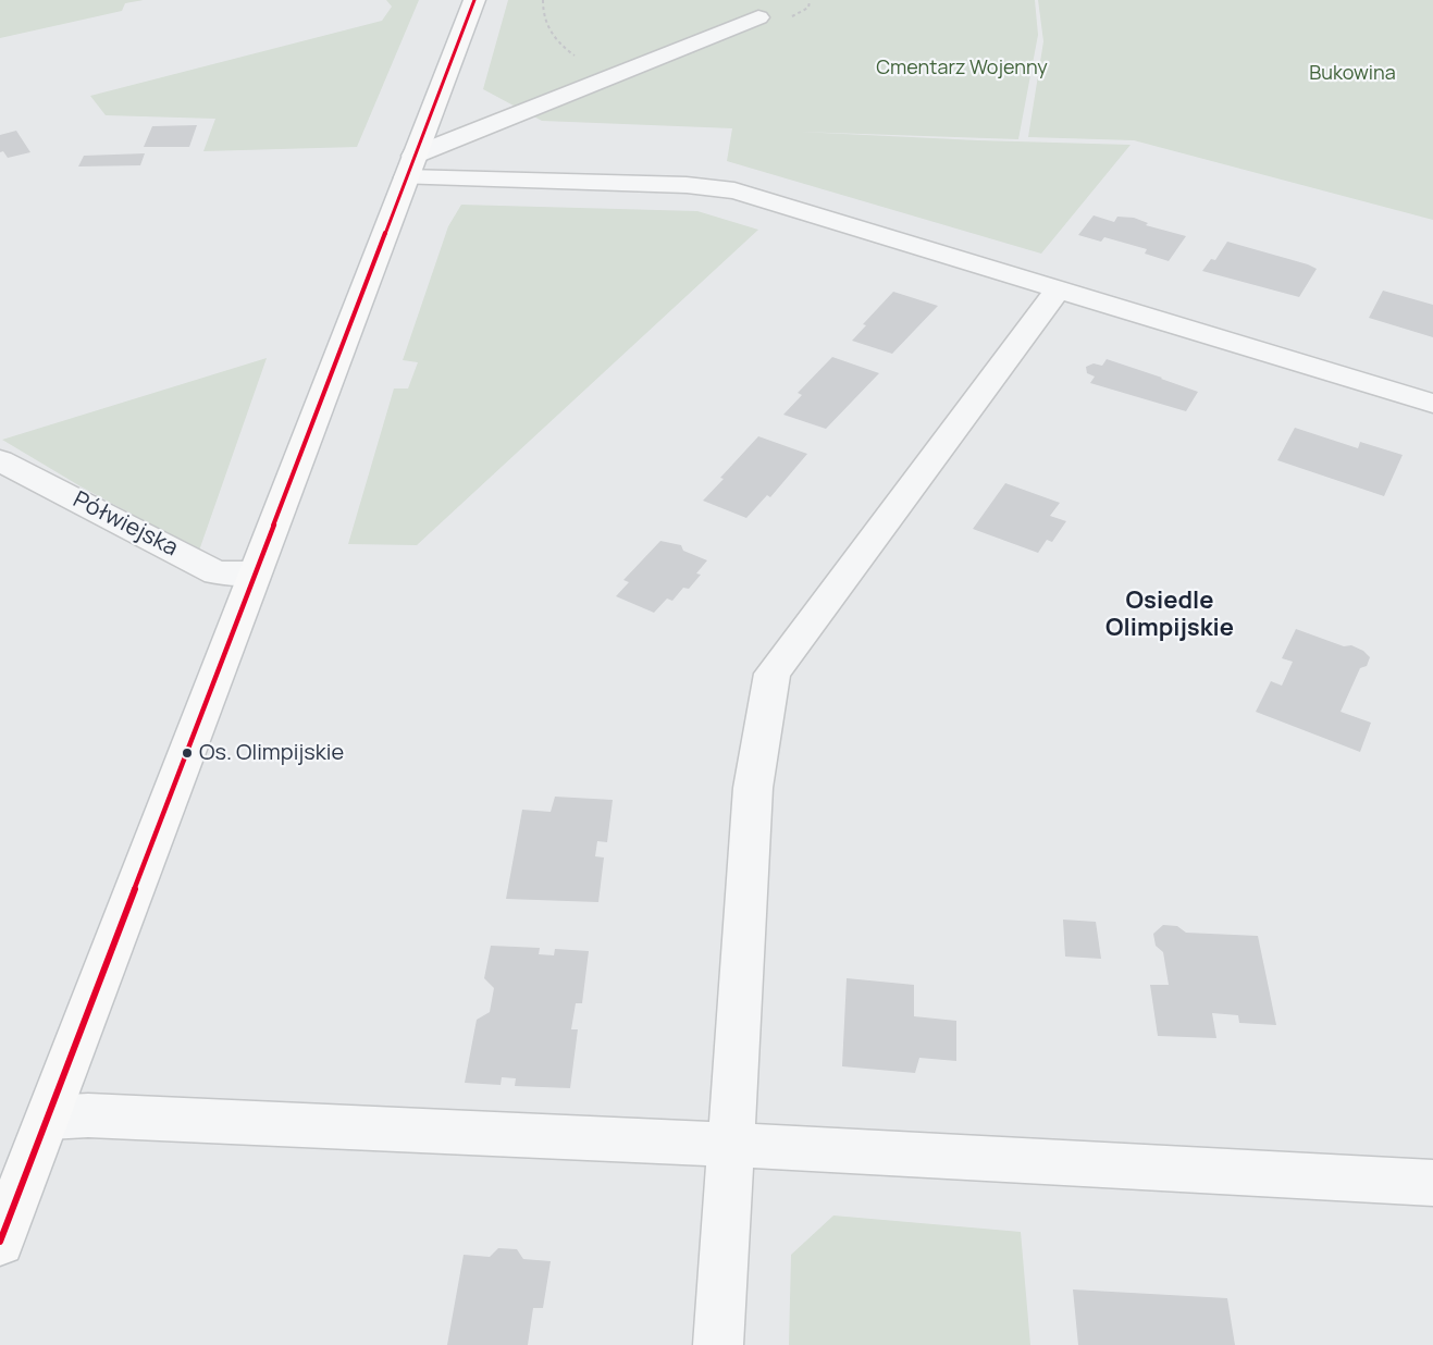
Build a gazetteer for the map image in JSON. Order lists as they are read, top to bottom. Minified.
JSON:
{"streets":{"street":["Półwiejska"]},"districts":["Osiedle Olimpijskie"],"parks":["Cmentarz Wojenny","Bukowina"],"places":["Os. Olimpijskie"]}
